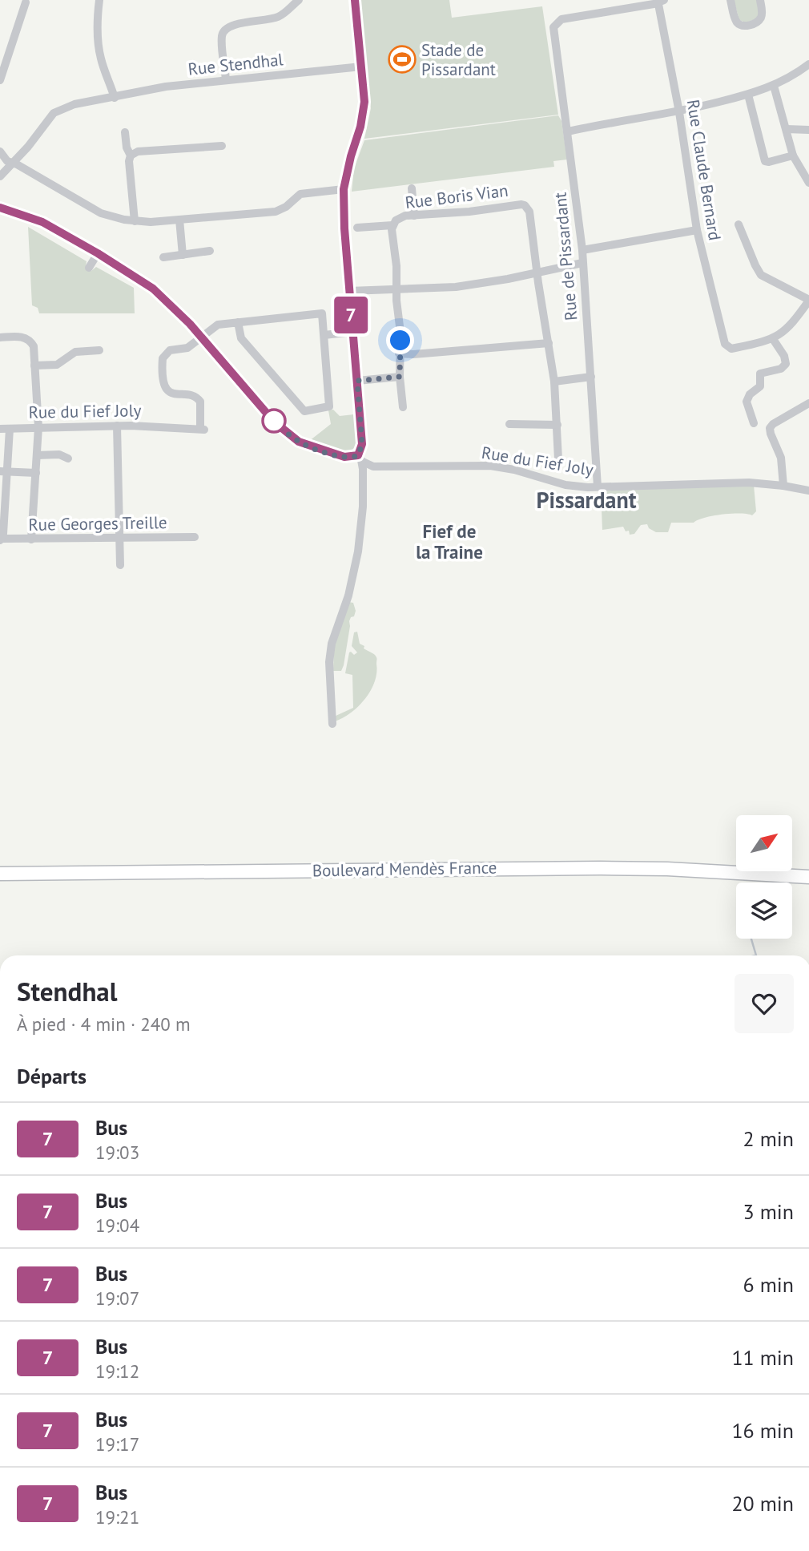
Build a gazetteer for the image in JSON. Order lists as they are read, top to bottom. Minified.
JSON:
{"streets":{"main road":["Boulevard Mendès France"],"street":["Rue Stendhal","Rue Claude Bernard","Rue Boris Vian","Rue de Pissardant","Rue du Fief Joly","Rue Georges Treille"]},"crossings":[["Rue Claude Bernard","Rue de Pissardant"],["Rue de Pissardant","Rue du Fief Joly"]],"districts":["Pissardant","Fief de la Traine"],"places":{"sports":["Stade de Pissardant"]},"lines":["bus line 7"],"north":"top right","page":{"on_map":"7","heading":[["Stendhal","À pied · 4 min · 240 m"],"Départs"],"list":[{"mark":"7","name":"Bus","note":"19:03","value":"2 min"},{"mark":"7","name":"Bus","note":"19:04","value":"3 min"},{"mark":"7","name":"Bus","note":"19:07","value":"6 min"},{"mark":"7","name":"Bus","note":"19:12","value":"11 min"},{"mark":"7","name":"Bus","note":"19:17","value":"16 min"},{"mark":"7","name":"Bus","note":"19:21","value":"20 min"}]}}
